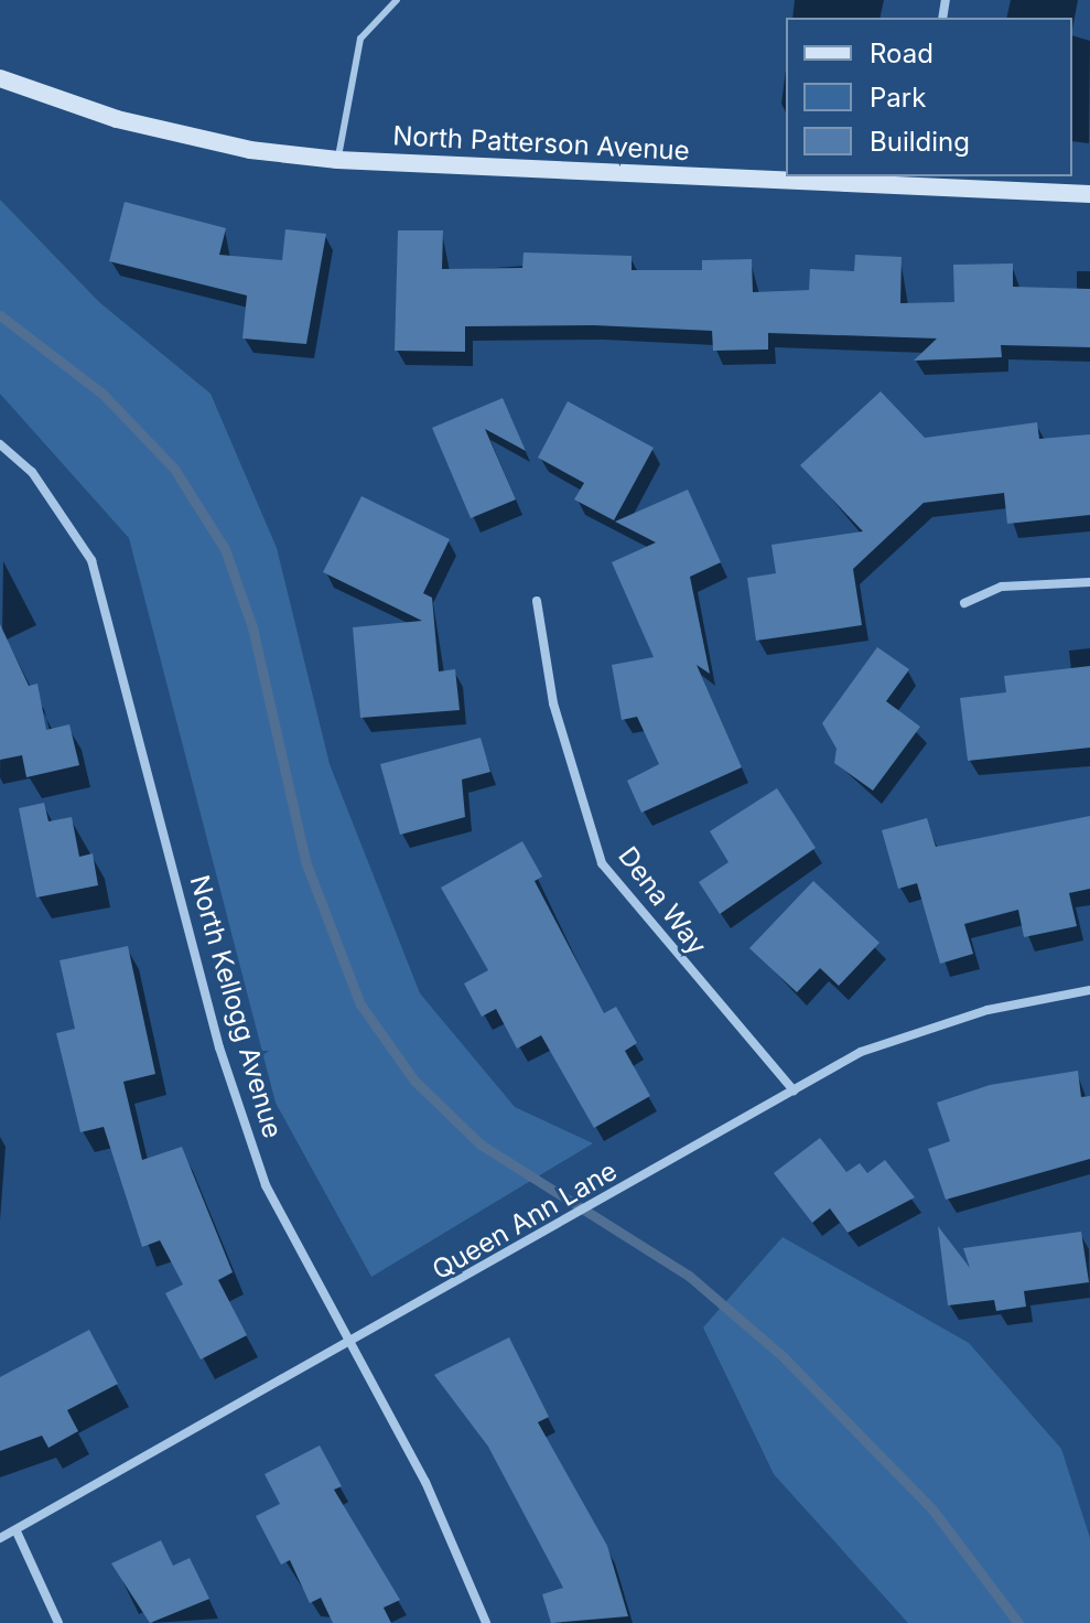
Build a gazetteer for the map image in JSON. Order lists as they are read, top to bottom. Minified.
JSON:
{"streets":{"street":["North Patterson Avenue","Dena Way","North Kellogg Avenue","Queen Ann Lane"]},"crossings":[["Dena Way","Queen Ann Lane"],["North Kellogg Avenue","Queen Ann Lane"]],"legend":["Road","Park","Building"]}
